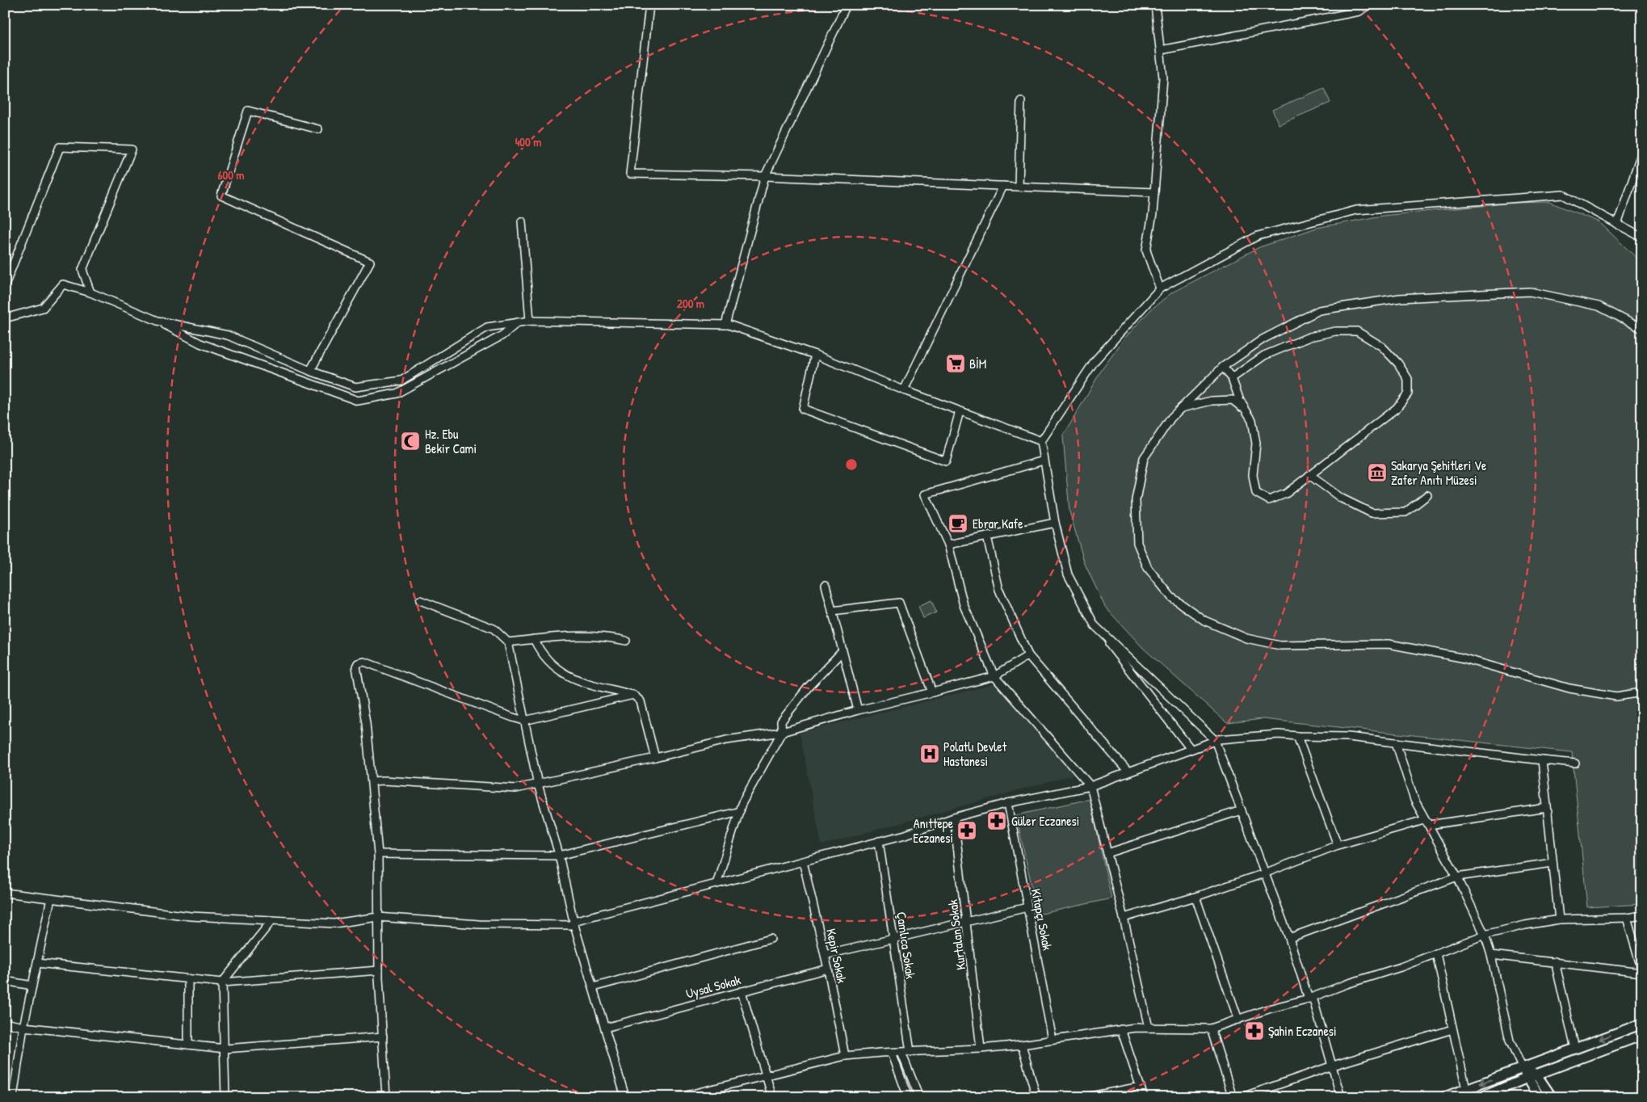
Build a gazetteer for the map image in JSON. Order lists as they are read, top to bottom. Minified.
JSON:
{"streets":{"street":["Kitapçı Sokak","Kurtalan Sokak","Çamlıca Sokak","Kepir Sokak","Uysal Sokak"]},"crossings":[["Kepir Sokak","Uysal Sokak"]],"places":{"supermarket":["BİM"],"mosque":["Hz. Ebu Bekir Cami"],"museum":["Sakarya Şehitleri Ve Zafer Anıtı Müzesi"],"cafe":["Ebrar Kafe"],"hospital":["Polatlı Devlet Hastanesi"],"pharmacy":["Güler Eczanesi","Anıttepe Eczanesi","Şahin Eczanesi"]},"rings":["400 m","600 m","200 m"]}
